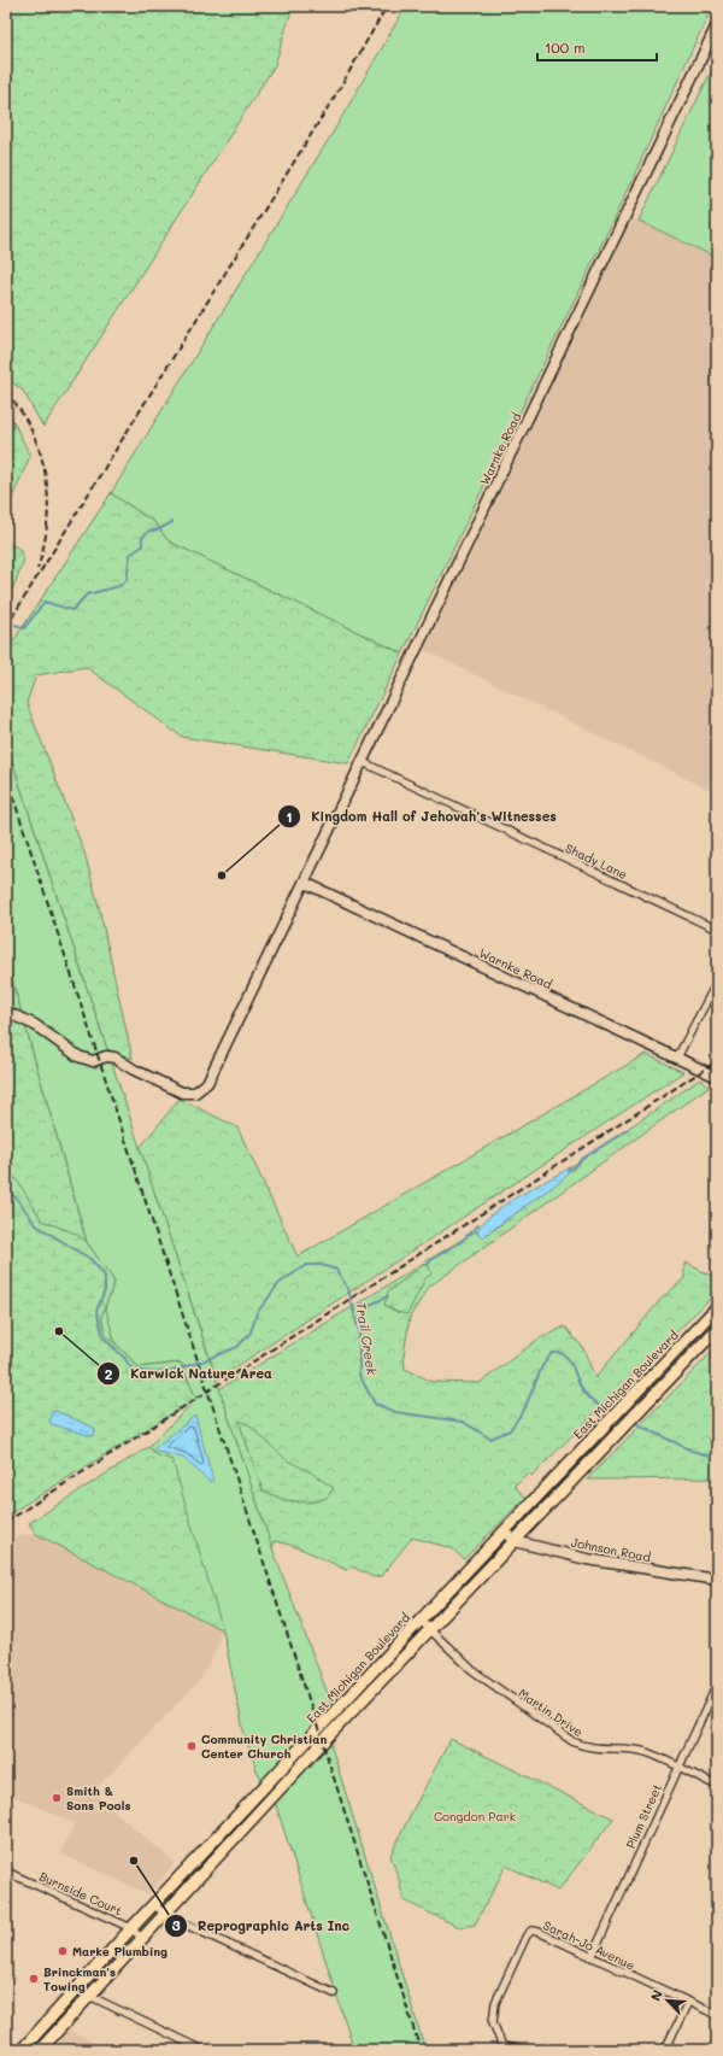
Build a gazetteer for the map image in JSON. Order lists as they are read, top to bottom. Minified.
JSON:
{"streets":{"main road":["East Michigan Boulevard"],"street":["Warnke Road","Shady Lane","Johnson Road","Martin Drive","Plum Street","Burnside Court","Sarah-Jo Avenue"]},"crossings":[["Warnke Road","Shady Lane"],["East Michigan Boulevard","Johnson Road"],["East Michigan Boulevard","Martin Drive"],["East Michigan Boulevard","Burnside Court"],["Martin Drive","Plum Street"],["Plum Street","Sarah-Jo Avenue"]],"water":["Trail Creek"],"parks":["Congdon Park"],"places":["Kingdom Hall of Jehovah's Witnesses","Karwick Nature Area","Community Christian Center Church","Smith & Sons Pools","Reprographic Arts Inc","Marke Plumbing","Brinckman's Towing"],"scale_bar":"100 m","north":"top left"}
